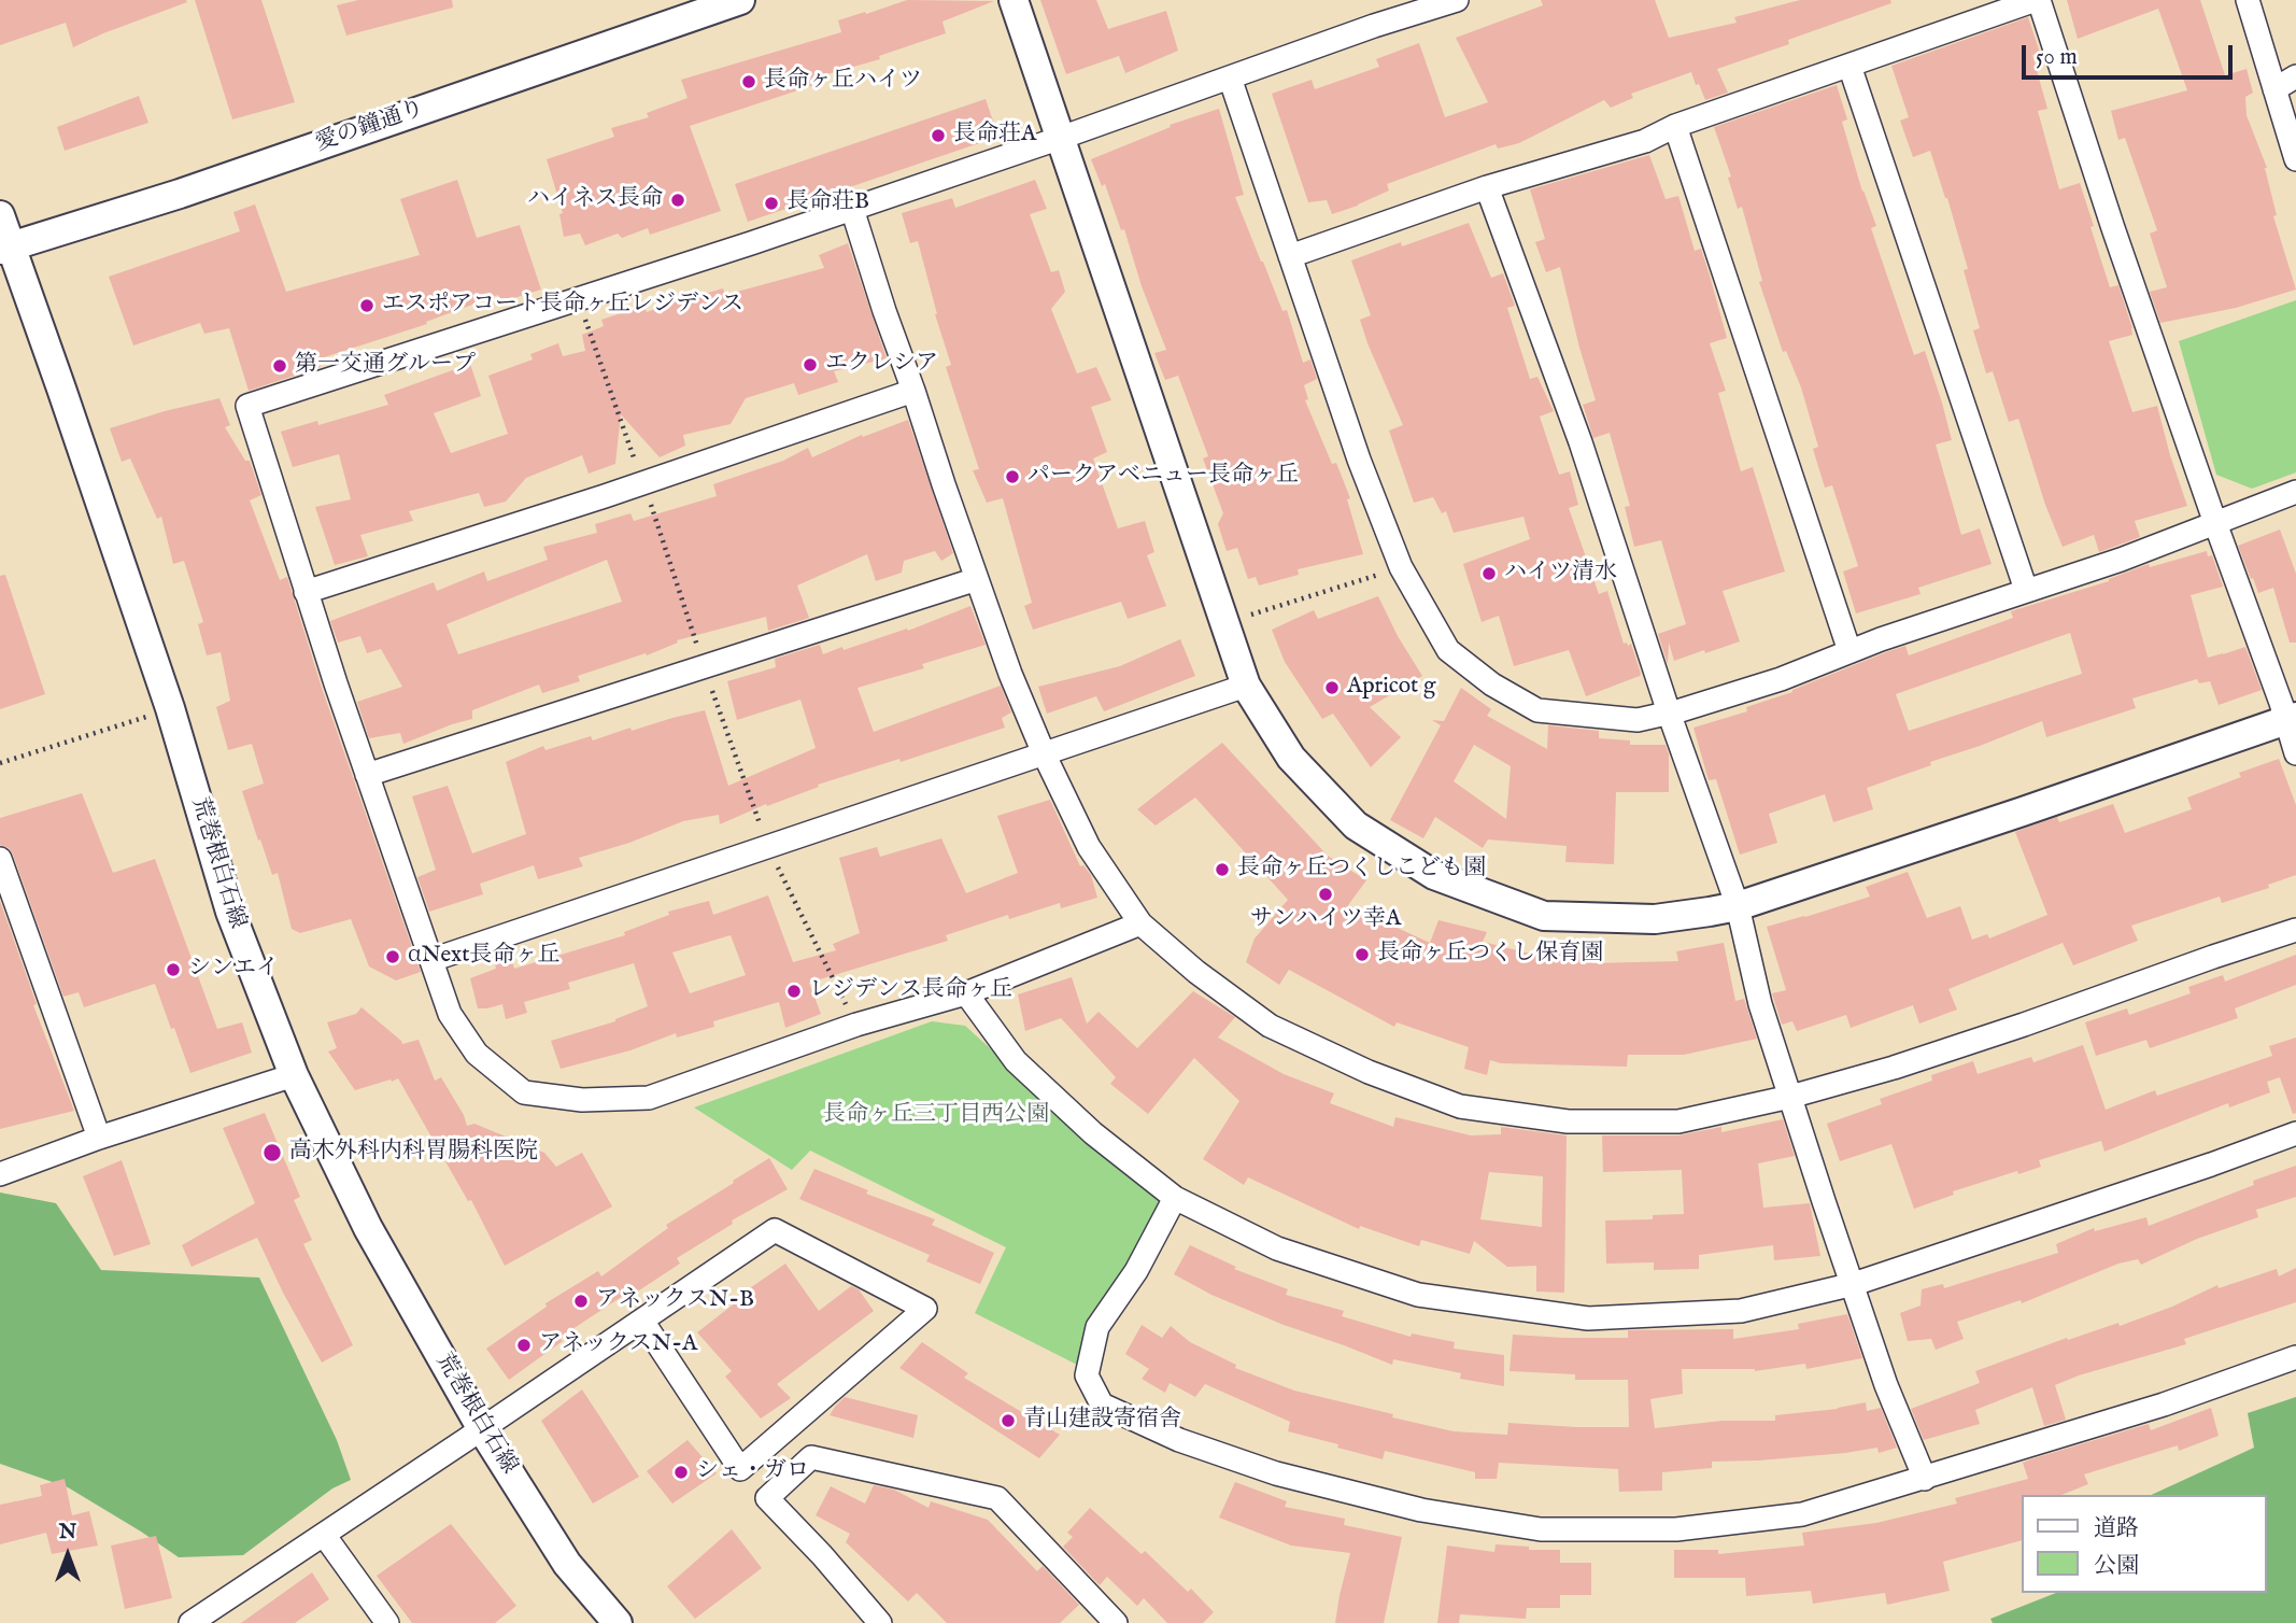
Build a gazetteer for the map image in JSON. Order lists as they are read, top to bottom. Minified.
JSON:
{"streets":{"street":["愛の鐘通り","荒巻根白石線"]},"crossings":[["愛の鐘通り","荒巻根白石線"]],"parks":["長命ヶ丘三丁目西公園"],"places":["長命ヶ丘ハイツ","長命荘A","ハイネス長命","長命荘B","エスポアコート長命ヶ丘レジデンス","エクレシア","第一交通グループ","パークアベニュー長命ヶ丘","ハイツ清水","Apricot g","長命ヶ丘つくしこども園","サンハイツ幸A","長命ヶ丘つくし保育園","αNext長命ヶ丘","シンエイ","レジデンス長命ヶ丘","高木外科内科胃腸科医院","アネックスN-B","アネックスN-A","青山建設寄宿舎","シェ・ガロ"],"legend":["道路","公園"],"scale_bar":"50 m","north":"top"}
